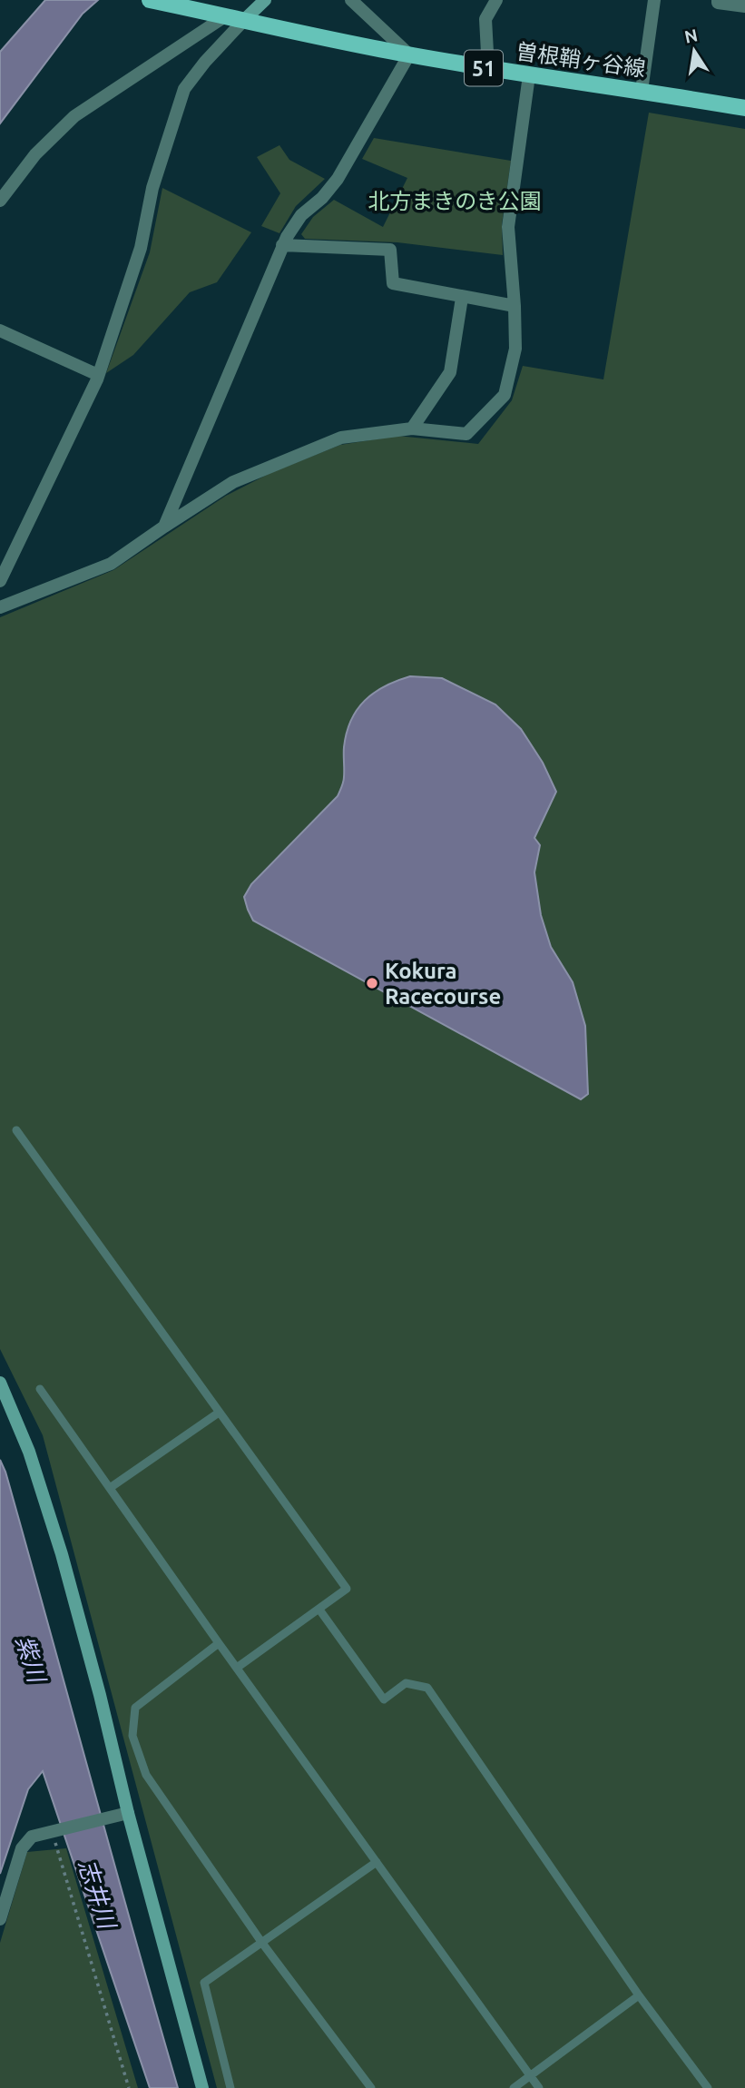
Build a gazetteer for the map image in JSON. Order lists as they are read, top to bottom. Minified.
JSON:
{"streets":{"main road":["曽根鞘ヶ谷線","51"]},"water":["紫川","志井川"],"parks":["北方まきのき公園"],"places":["Kokura Racecourse"],"north":"top"}
